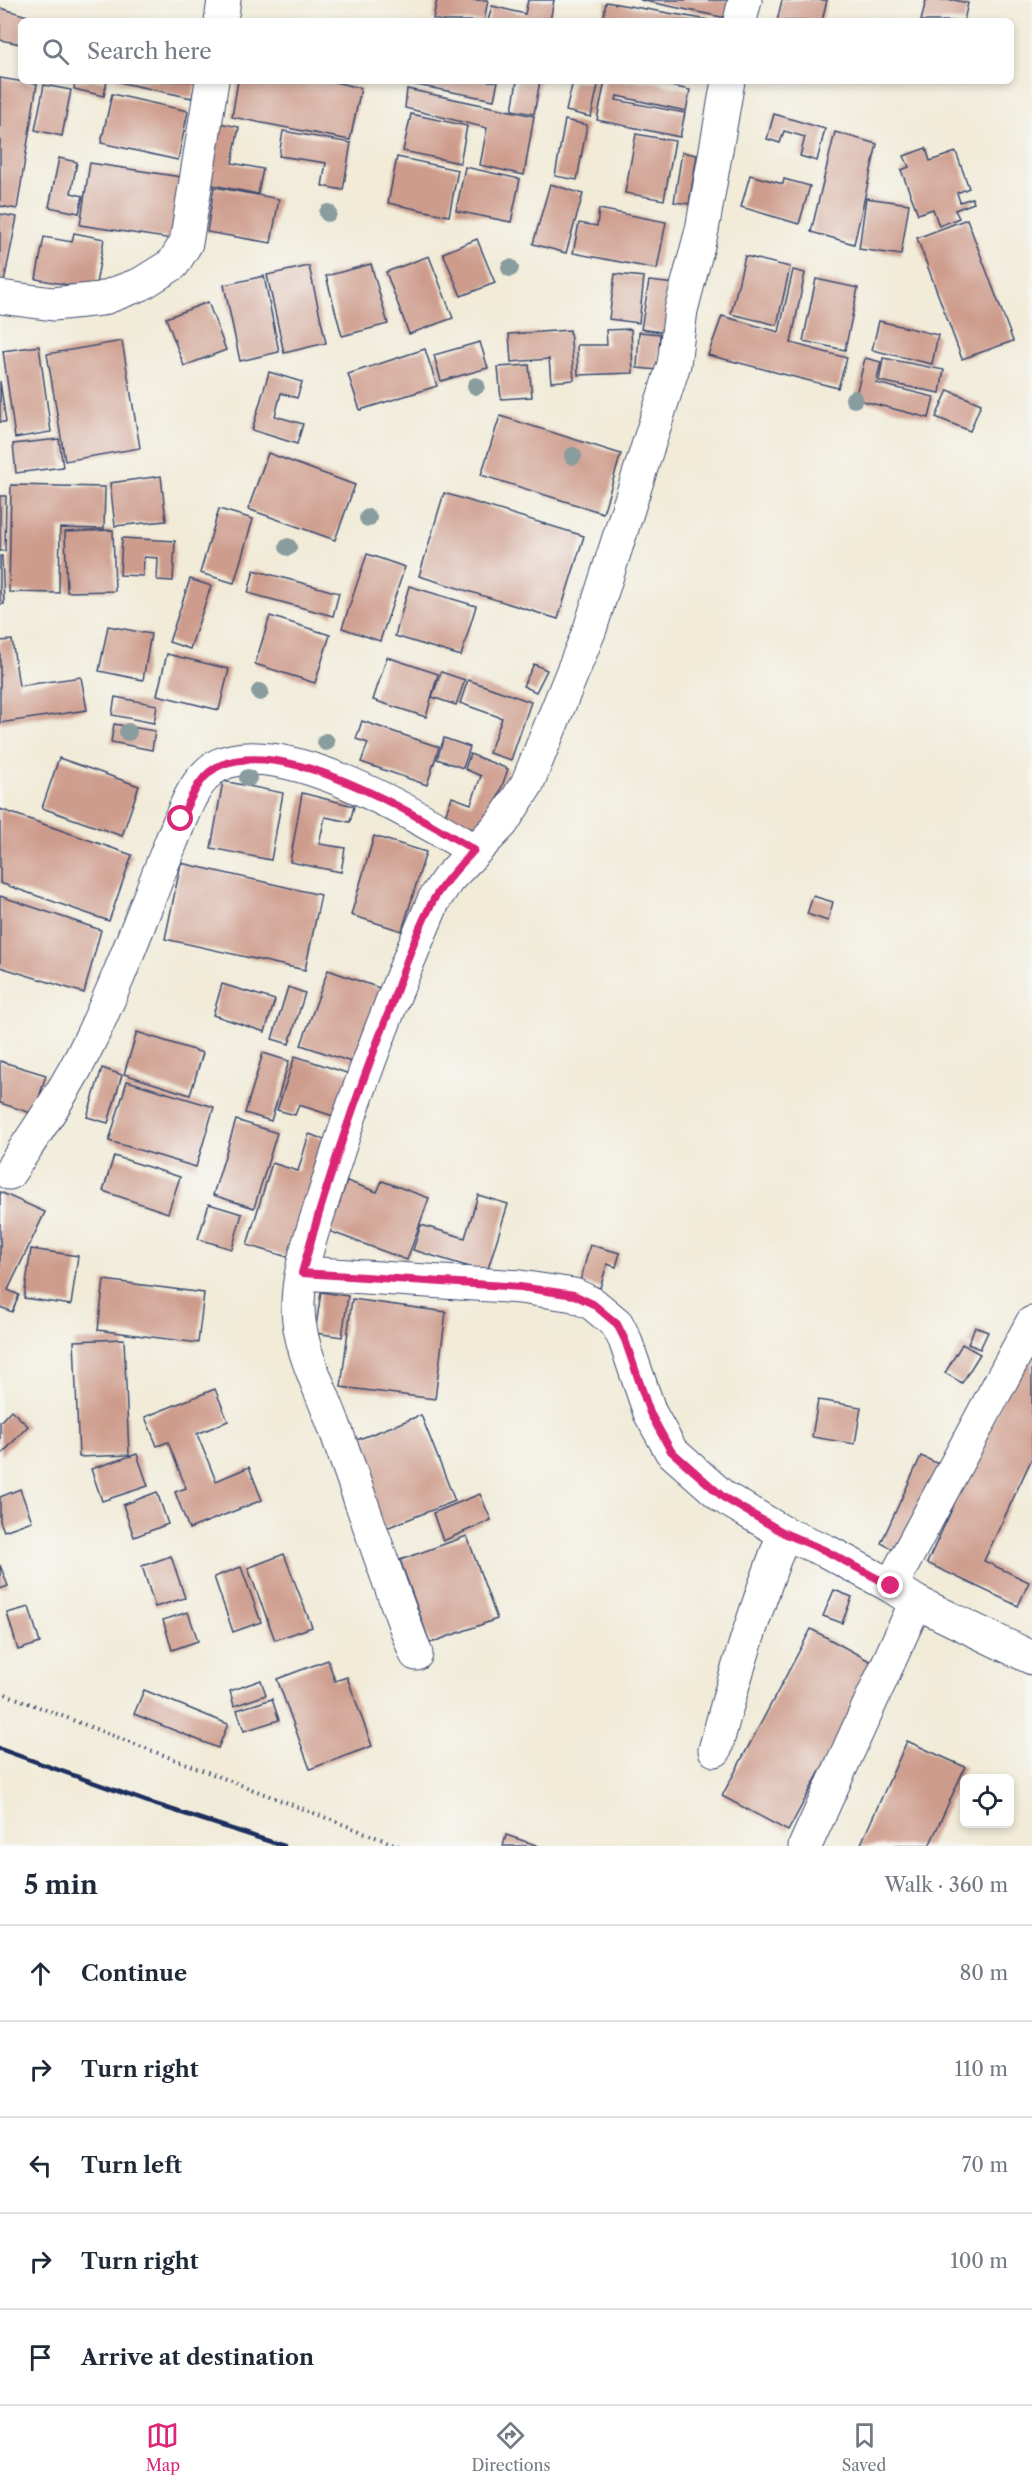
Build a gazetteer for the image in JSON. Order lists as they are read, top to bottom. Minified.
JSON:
{"page":{"search":"Search here","heading":["5 min","Walk · 360 m"],"list":[["Continue","80 m"],["Turn right","110 m"],["Turn left","70 m"],["Turn right","100 m"],"Arrive at destination"],"nav":["Map","Directions","Saved"]}}
